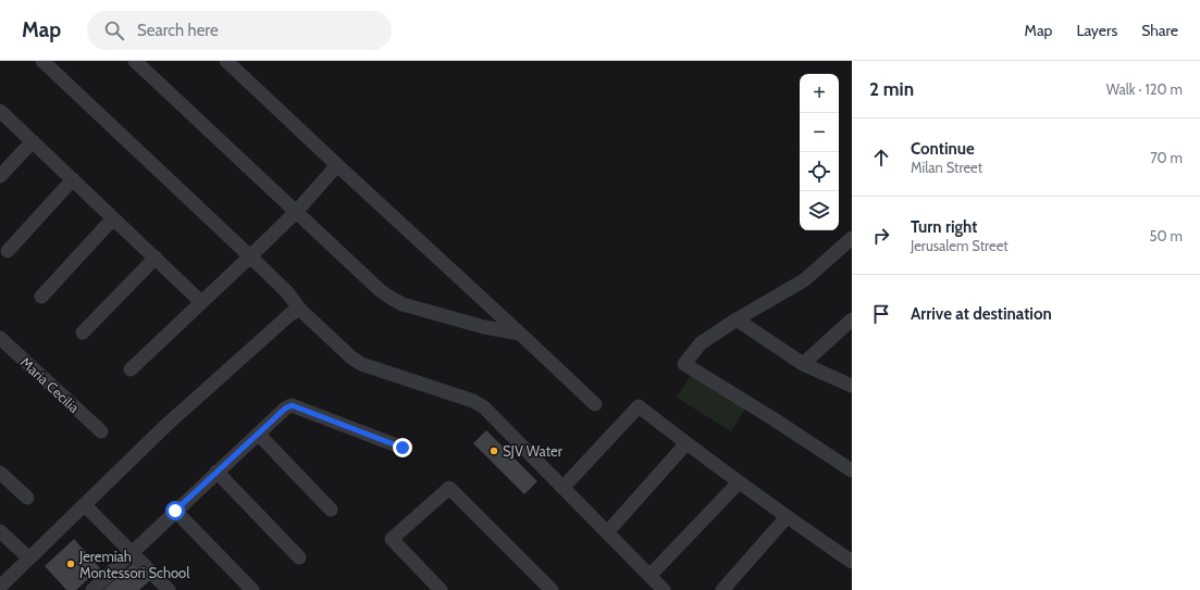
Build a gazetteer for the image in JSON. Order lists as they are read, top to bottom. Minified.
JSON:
{"streets":{"street":["Maria Cecilia"]},"places":["SJV Water","Jeremiah Montessori School"],"page":{"header":"Map","search":"Search here","nav":["Map","Layers","Share"],"heading":["2 min","Walk · 120 m"],"map_buttons":["+","−"],"list":[["Continue","Milan Street","70 m"],["Turn right","Jerusalem Street","50 m"],"Arrive at destination"]}}
